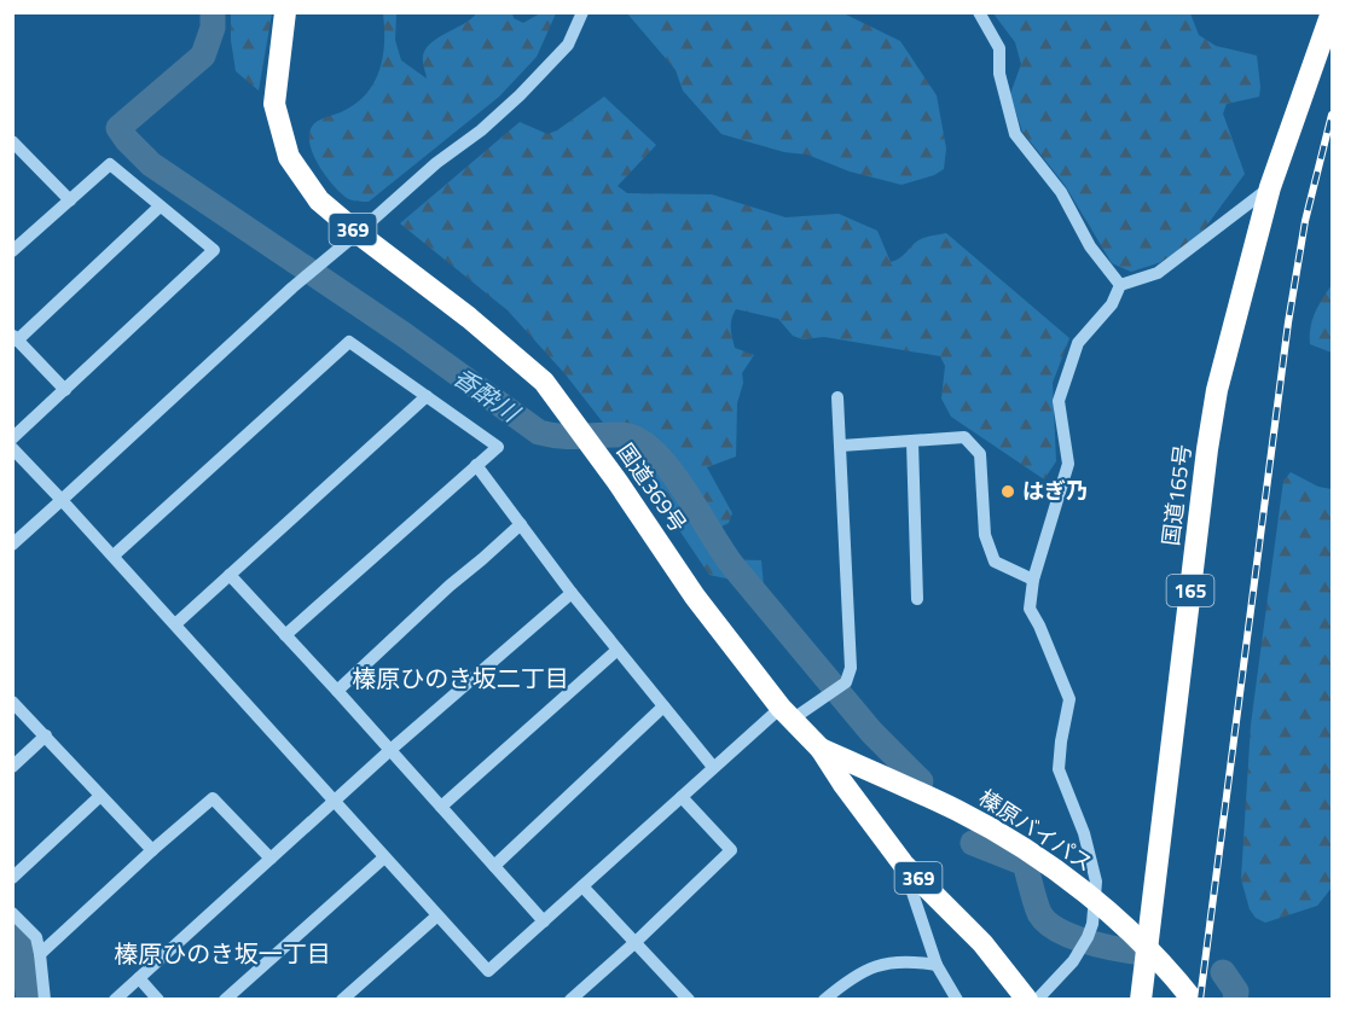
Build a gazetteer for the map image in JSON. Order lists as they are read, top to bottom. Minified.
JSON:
{"streets":{"highway":["369","国道369号","国道165号","165","榛原バイパス"]},"crossings":[["国道369号","榛原バイパス"]],"districts":["榛原ひのき坂二丁目","榛原ひのき坂一丁目"],"water":["香酔川"],"places":["はぎ乃"]}
